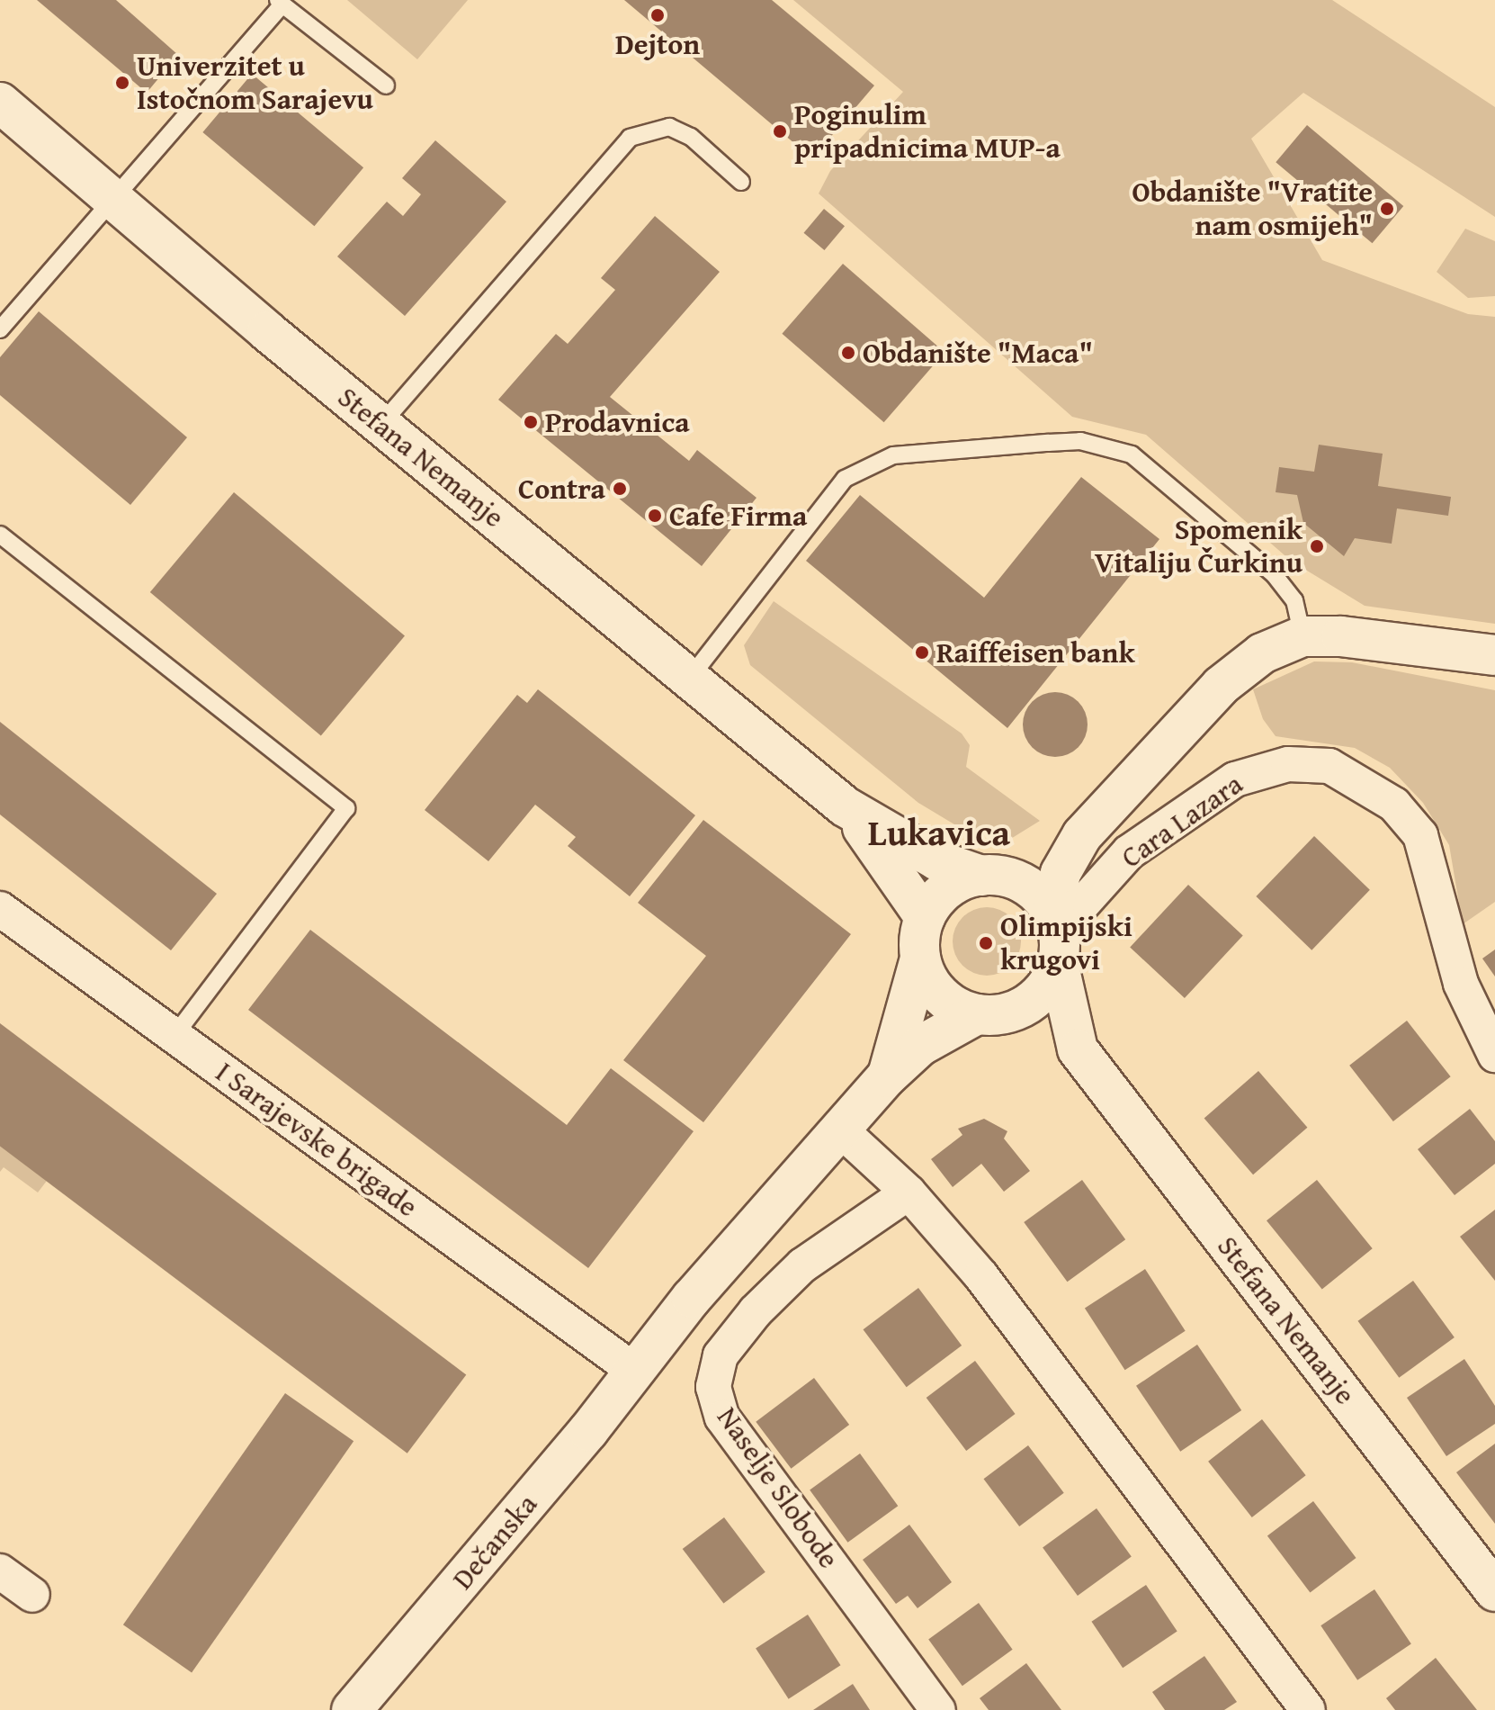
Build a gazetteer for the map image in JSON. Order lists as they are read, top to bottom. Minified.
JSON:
{"streets":{"main road":["Stefana Nemanje","Cara Lazara","Dečanska"],"street":["I Sarajevske brigade","Naselje Slobode"]},"crossings":[["Stefana Nemanje","Cara Lazara"],["Stefana Nemanje","Dečanska"],["Cara Lazara","Dečanska"],["I Sarajevske brigade","Dečanska"]],"districts":["Lukavica"],"places":["Dejton","Univerzitet u Istočnom Sarajevu","Poginulim pripadnicima MUP-a","Obdanište \"Vratite nam osmijeh\"","Obdanište \"Maca\"","Prodavnica","Contra","Cafe Firma","Spomenik Vitaliju Čurkinu","Raiffeisen bank","Olimpijski krugovi"]}
